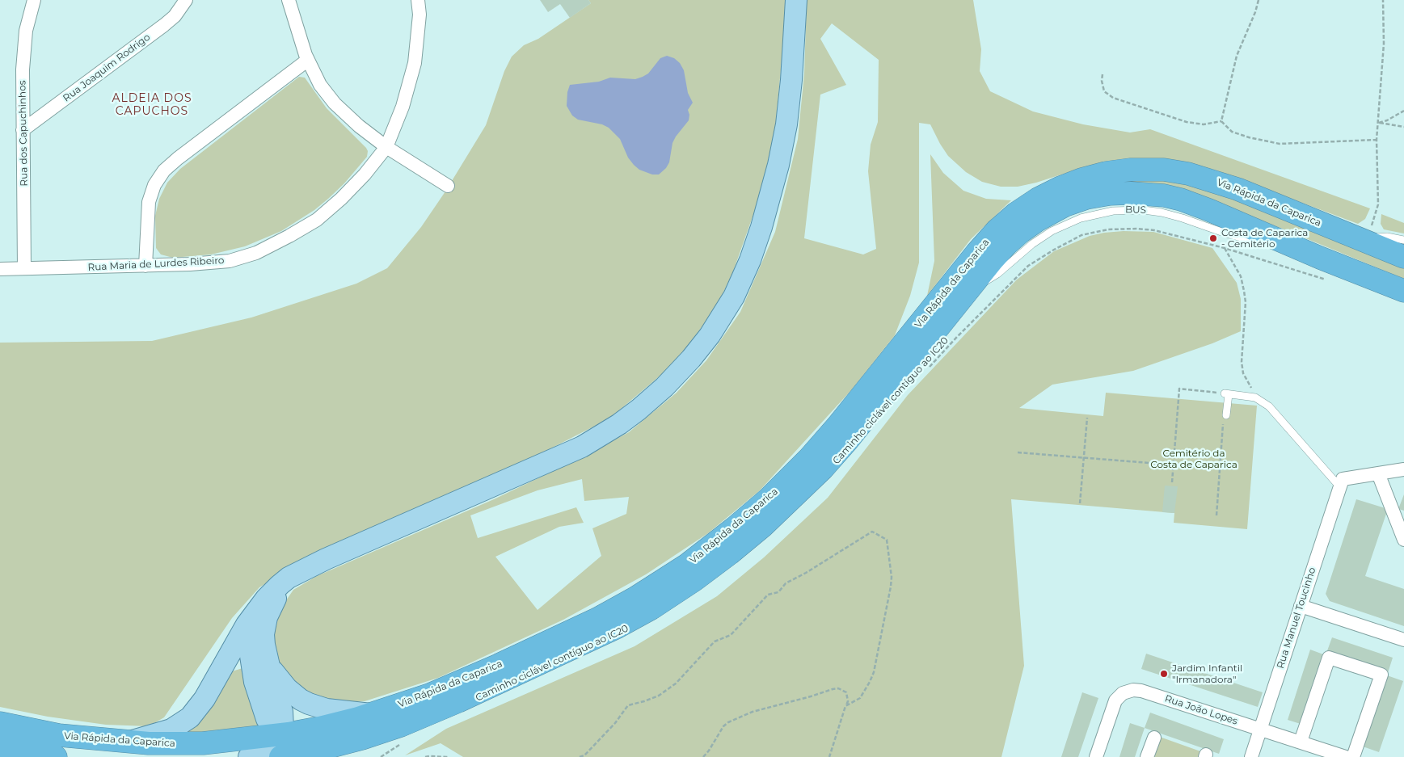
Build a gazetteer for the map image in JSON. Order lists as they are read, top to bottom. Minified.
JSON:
{"streets":{"highway":["Via Rápida da Caparica"],"street":["Rua Joaquim Rodrigo","Rua dos Capuchinhos","Rua Maria de Lurdes Ribeiro","Rua Manuel Toucinho","Rua João Lopes"],"lane":["BUS"],"path":["Caminho ciclável contíguo ao IC20"]},"crossings":[["Rua Joaquim Rodrigo","Rua dos Capuchinhos"],["Rua dos Capuchinhos","Rua Maria de Lurdes Ribeiro"],["Via Rápida da Caparica","BUS"],["Rua Manuel Toucinho","Rua João Lopes"]],"districts":["ALDEIA DOS CAPUCHOS"],"parks":["Cemitério da Costa de Caparica"],"places":["Costa de Caparica - Cemitério","Jardim Infantil \"Irmanadora\""]}
